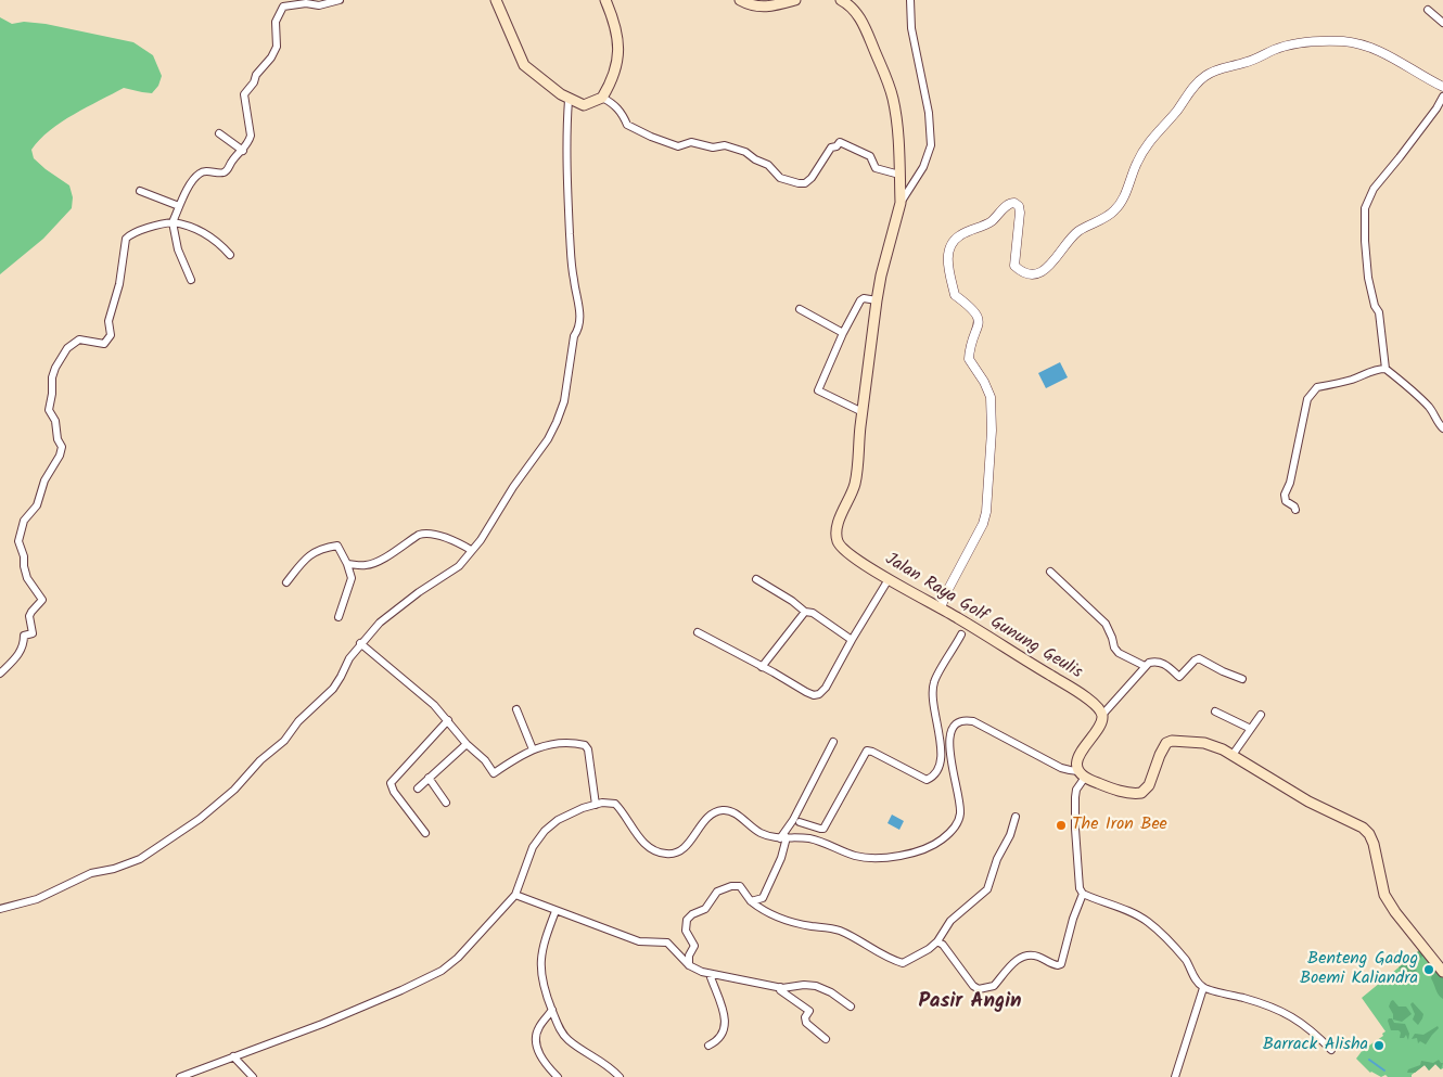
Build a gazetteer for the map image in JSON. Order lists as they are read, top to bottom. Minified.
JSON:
{"streets":{"main road":["Jalan Raya Golf Gunung Geulis"]},"districts":["Pasir Angin"],"places":["The Iron Bee","Benteng Gadog Boemi Kaliandra","Barrack Alisha"]}
